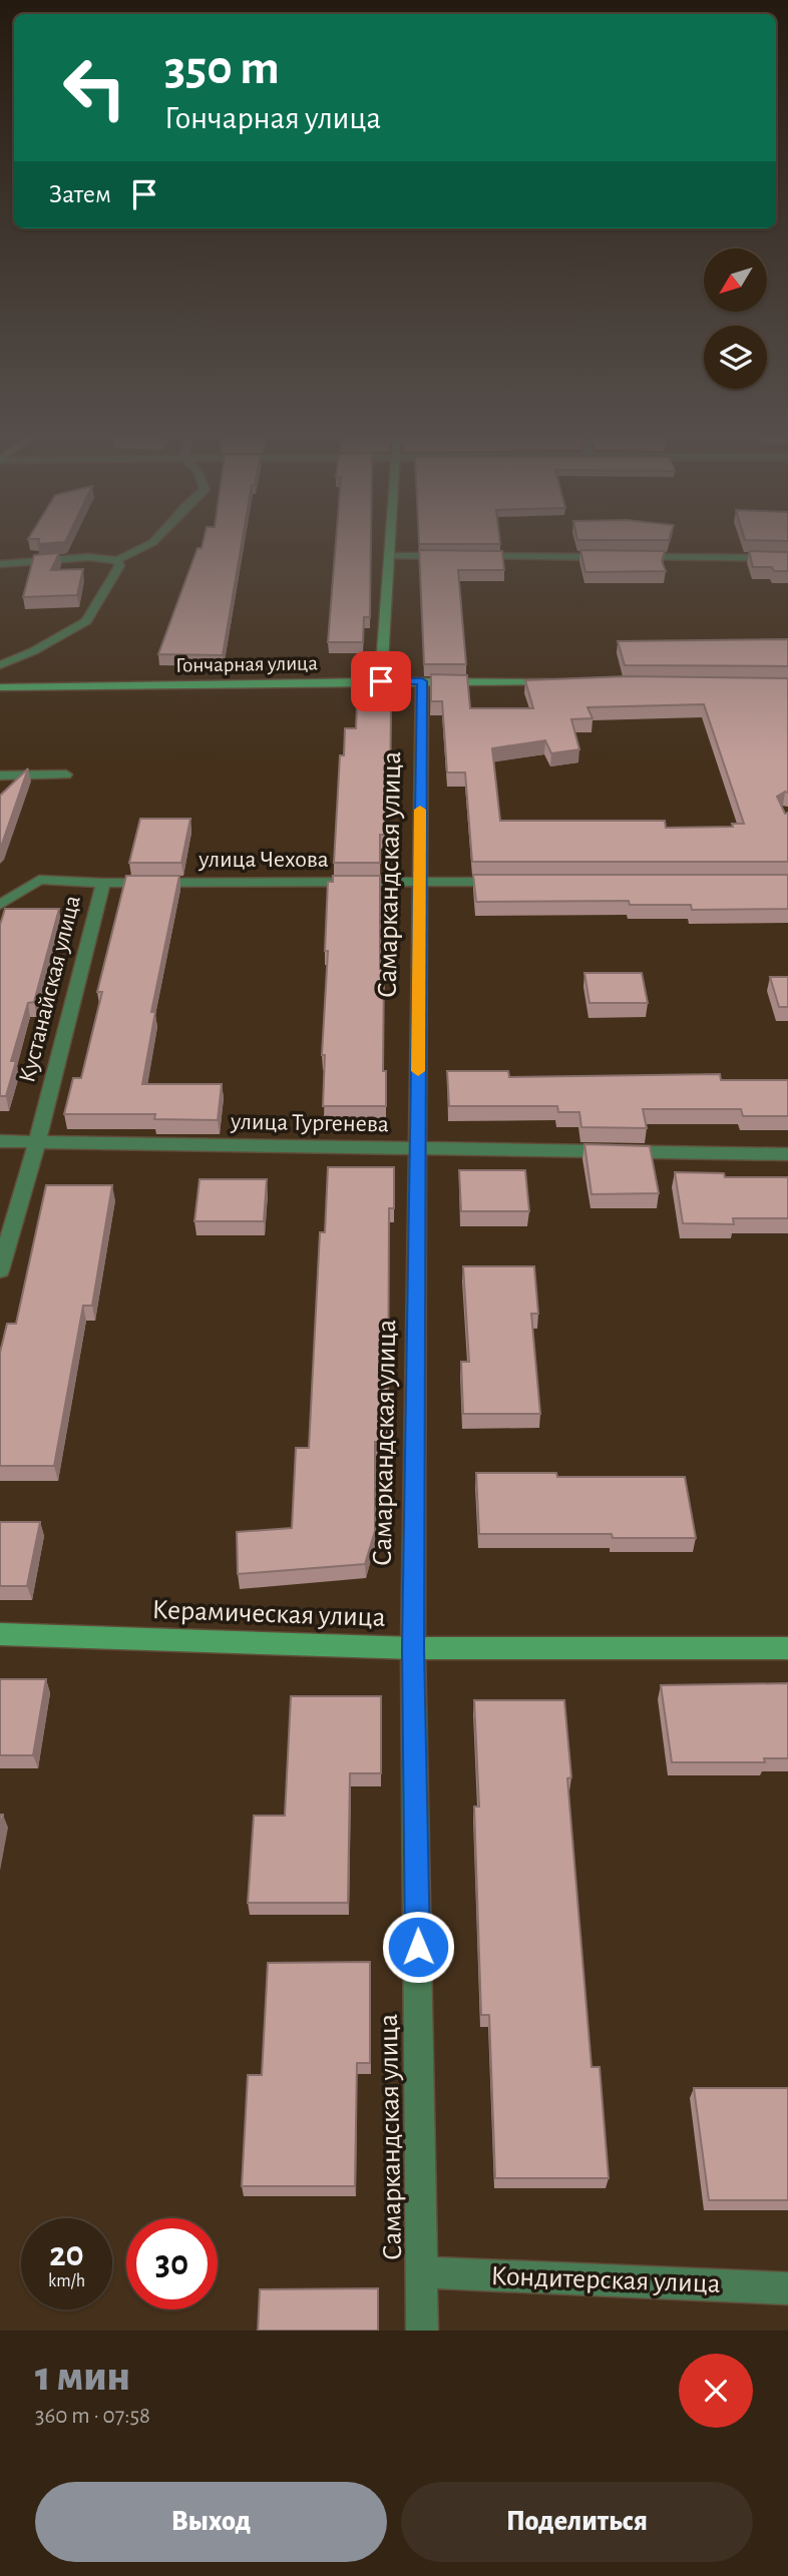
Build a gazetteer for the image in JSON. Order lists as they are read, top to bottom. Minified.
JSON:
{"streets":{"street":["Гончарная улица","улица Чехова","Самаркандская улица","Кустанайская улица","улица Тургенева","Керамическая улица","Кондитерская улица"]},"crossings":[["Гончарная улица","Самаркандская улица"],["улица Чехова","Самаркандская улица"],["улица Чехова","Кустанайская улица"],["Самаркандская улица","улица Тургенева"],["Самаркандская улица","Керамическая улица"],["Самаркандская улица","Кондитерская улица"],["Кустанайская улица","улица Тургенева"]],"north":"bottom left","page":{"turn":["350 m","Гончарная улица"],"then":"Затем","speed":"20 km/h","limit":"30","heading":["1 мин","360 m · 07:58"],"buttons":["Выход","Поделиться"]}}
